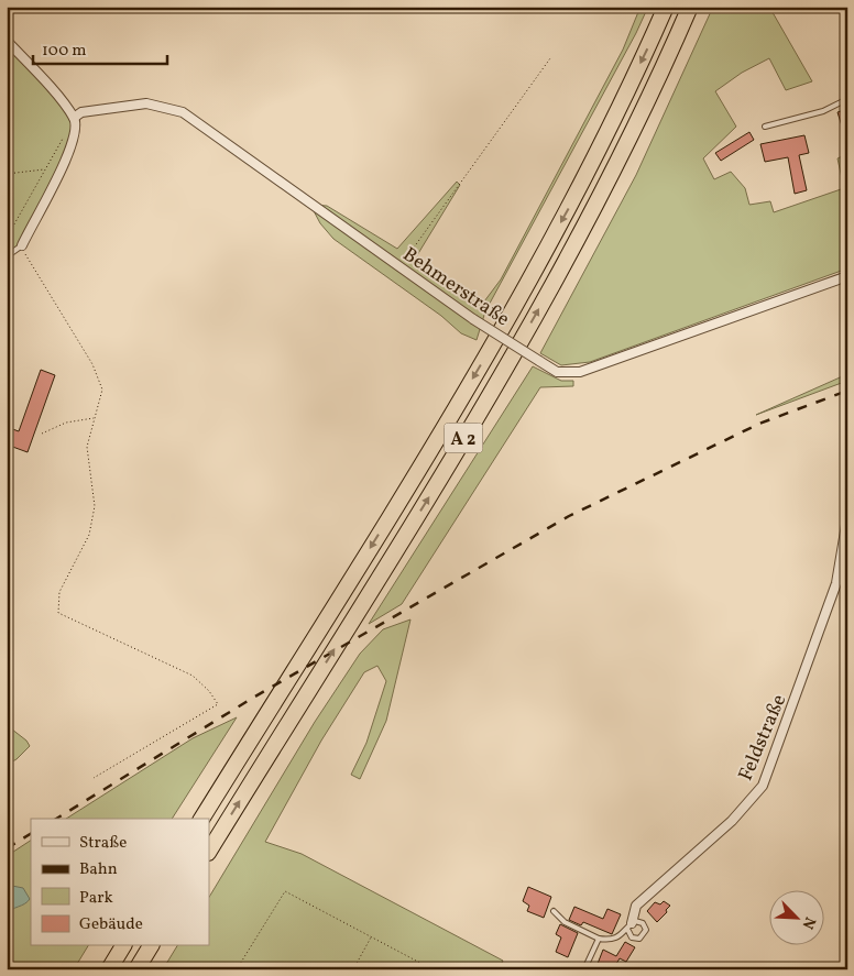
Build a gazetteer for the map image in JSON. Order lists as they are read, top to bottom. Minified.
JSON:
{"streets":{"highway":["A 2"],"street":["Behmerstraße","Feldstraße"]},"legend":["Straße","Bahn","Park","Gebäude"],"scale_bar":"100 m","north":"bottom right"}
